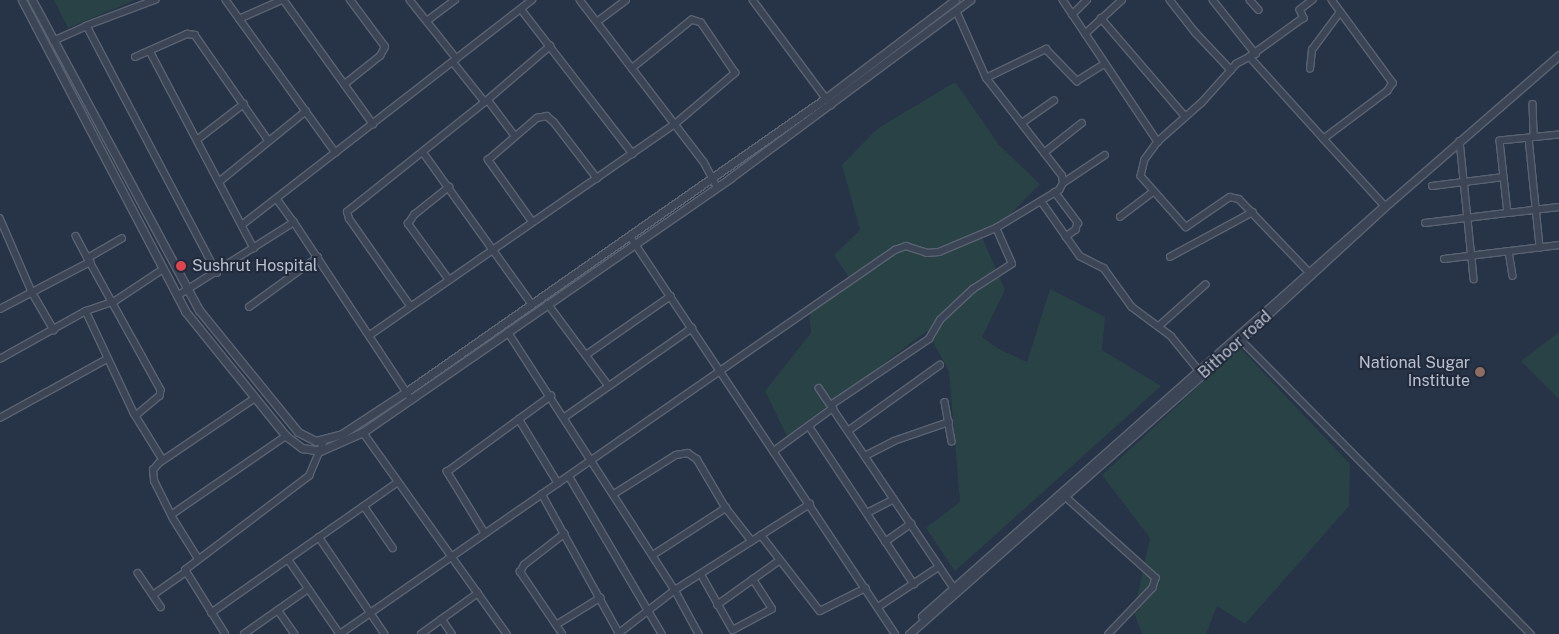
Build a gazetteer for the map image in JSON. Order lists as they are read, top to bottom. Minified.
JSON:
{"streets":{"street":["Bithoor road"]},"places":["Sushrut Hospital","National Sugar Institute"]}
